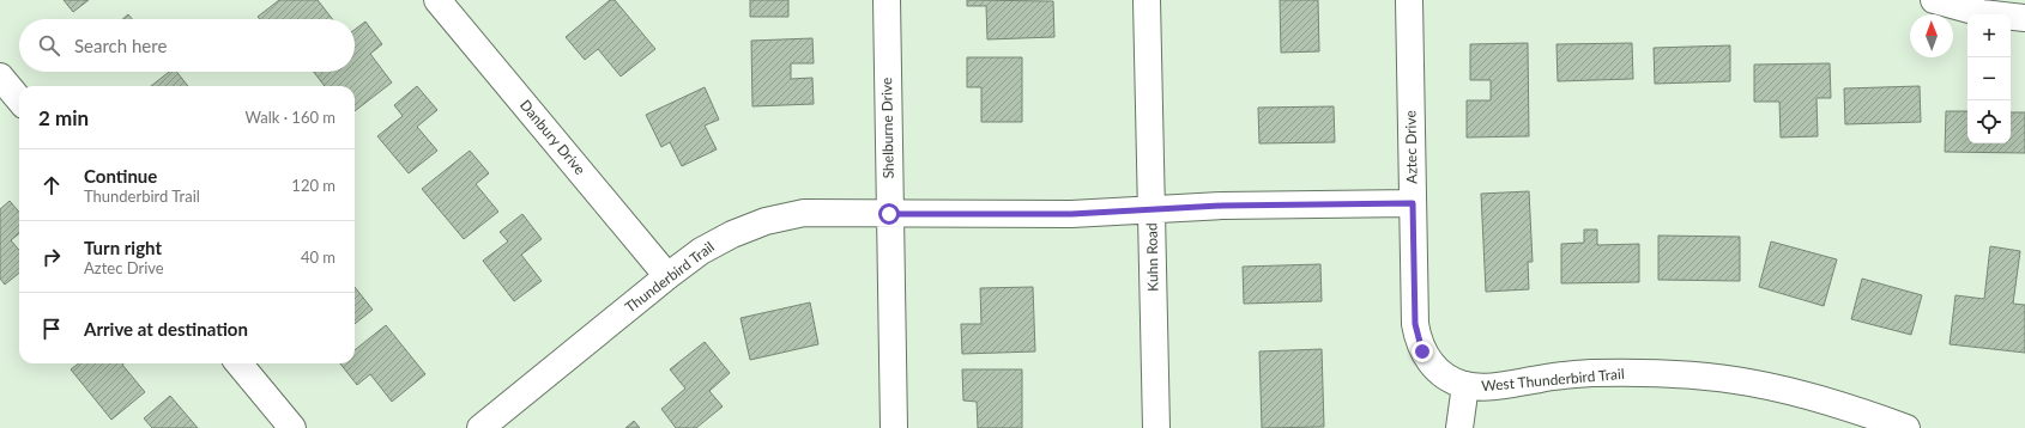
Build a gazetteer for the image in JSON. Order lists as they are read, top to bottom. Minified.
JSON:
{"streets":{"street":["Shelburne Drive","Danbury Drive","Aztec Drive","Kuhn Road","Thunderbird Trail","West Thunderbird Trail"]},"crossings":[["Shelburne Drive","Thunderbird Trail"],["Danbury Drive","Thunderbird Trail"],["Aztec Drive","Thunderbird Trail"],["Aztec Drive","West Thunderbird Trail"],["Kuhn Road","Thunderbird Trail"]],"north":"top","page":{"map_buttons":["+","−"],"search":"Search here","heading":["2 min","Walk · 160 m"],"list":[["Continue","Thunderbird Trail","120 m"],["Turn right","Aztec Drive","40 m"],"Arrive at destination"]}}
